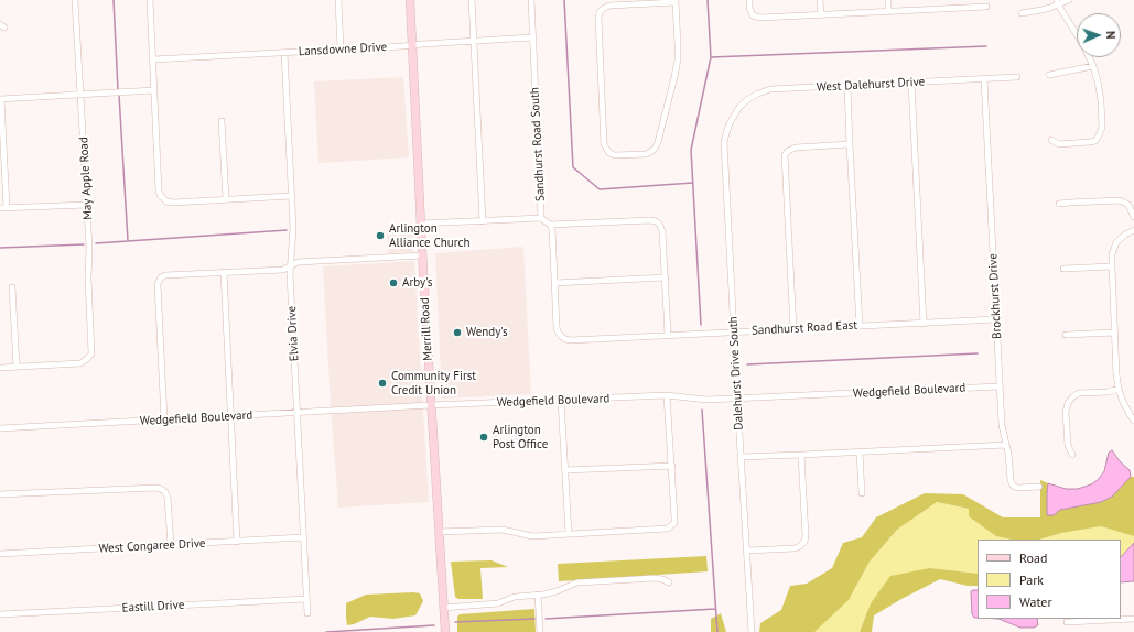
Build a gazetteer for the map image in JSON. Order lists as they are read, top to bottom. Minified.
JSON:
{"streets":{"main road":["Merrill Road"],"street":["Lansdowne Drive","West Dalehurst Drive","Sandhurst Road South","May Apple Road","Brockhurst Drive","Sandhurst Road East","Elvia Drive","Dalehurst Drive South","Wedgefield Boulevard","West Congaree Drive","Eastill Drive"]},"crossings":[["Lansdowne Drive","Sandhurst Road South"],["Lansdowne Drive","Merrill Road"],["Lansdowne Drive","Elvia Drive"],["West Dalehurst Drive","Brockhurst Drive"],["West Dalehurst Drive","Dalehurst Drive South"],["Brockhurst Drive","Sandhurst Road East"],["Brockhurst Drive","Wedgefield Boulevard"],["Sandhurst Road East","Dalehurst Drive South"],["Merrill Road","Wedgefield Boulevard"],["Elvia Drive","Wedgefield Boulevard"],["Elvia Drive","West Congaree Drive"],["Elvia Drive","Eastill Drive"],["Dalehurst Drive South","Wedgefield Boulevard"]],"places":["Arlington Alliance Church","Arby's","Wendy's","Community First Credit Union","Arlington Post Office"],"legend":["Road","Park","Water"],"north":"right"}
